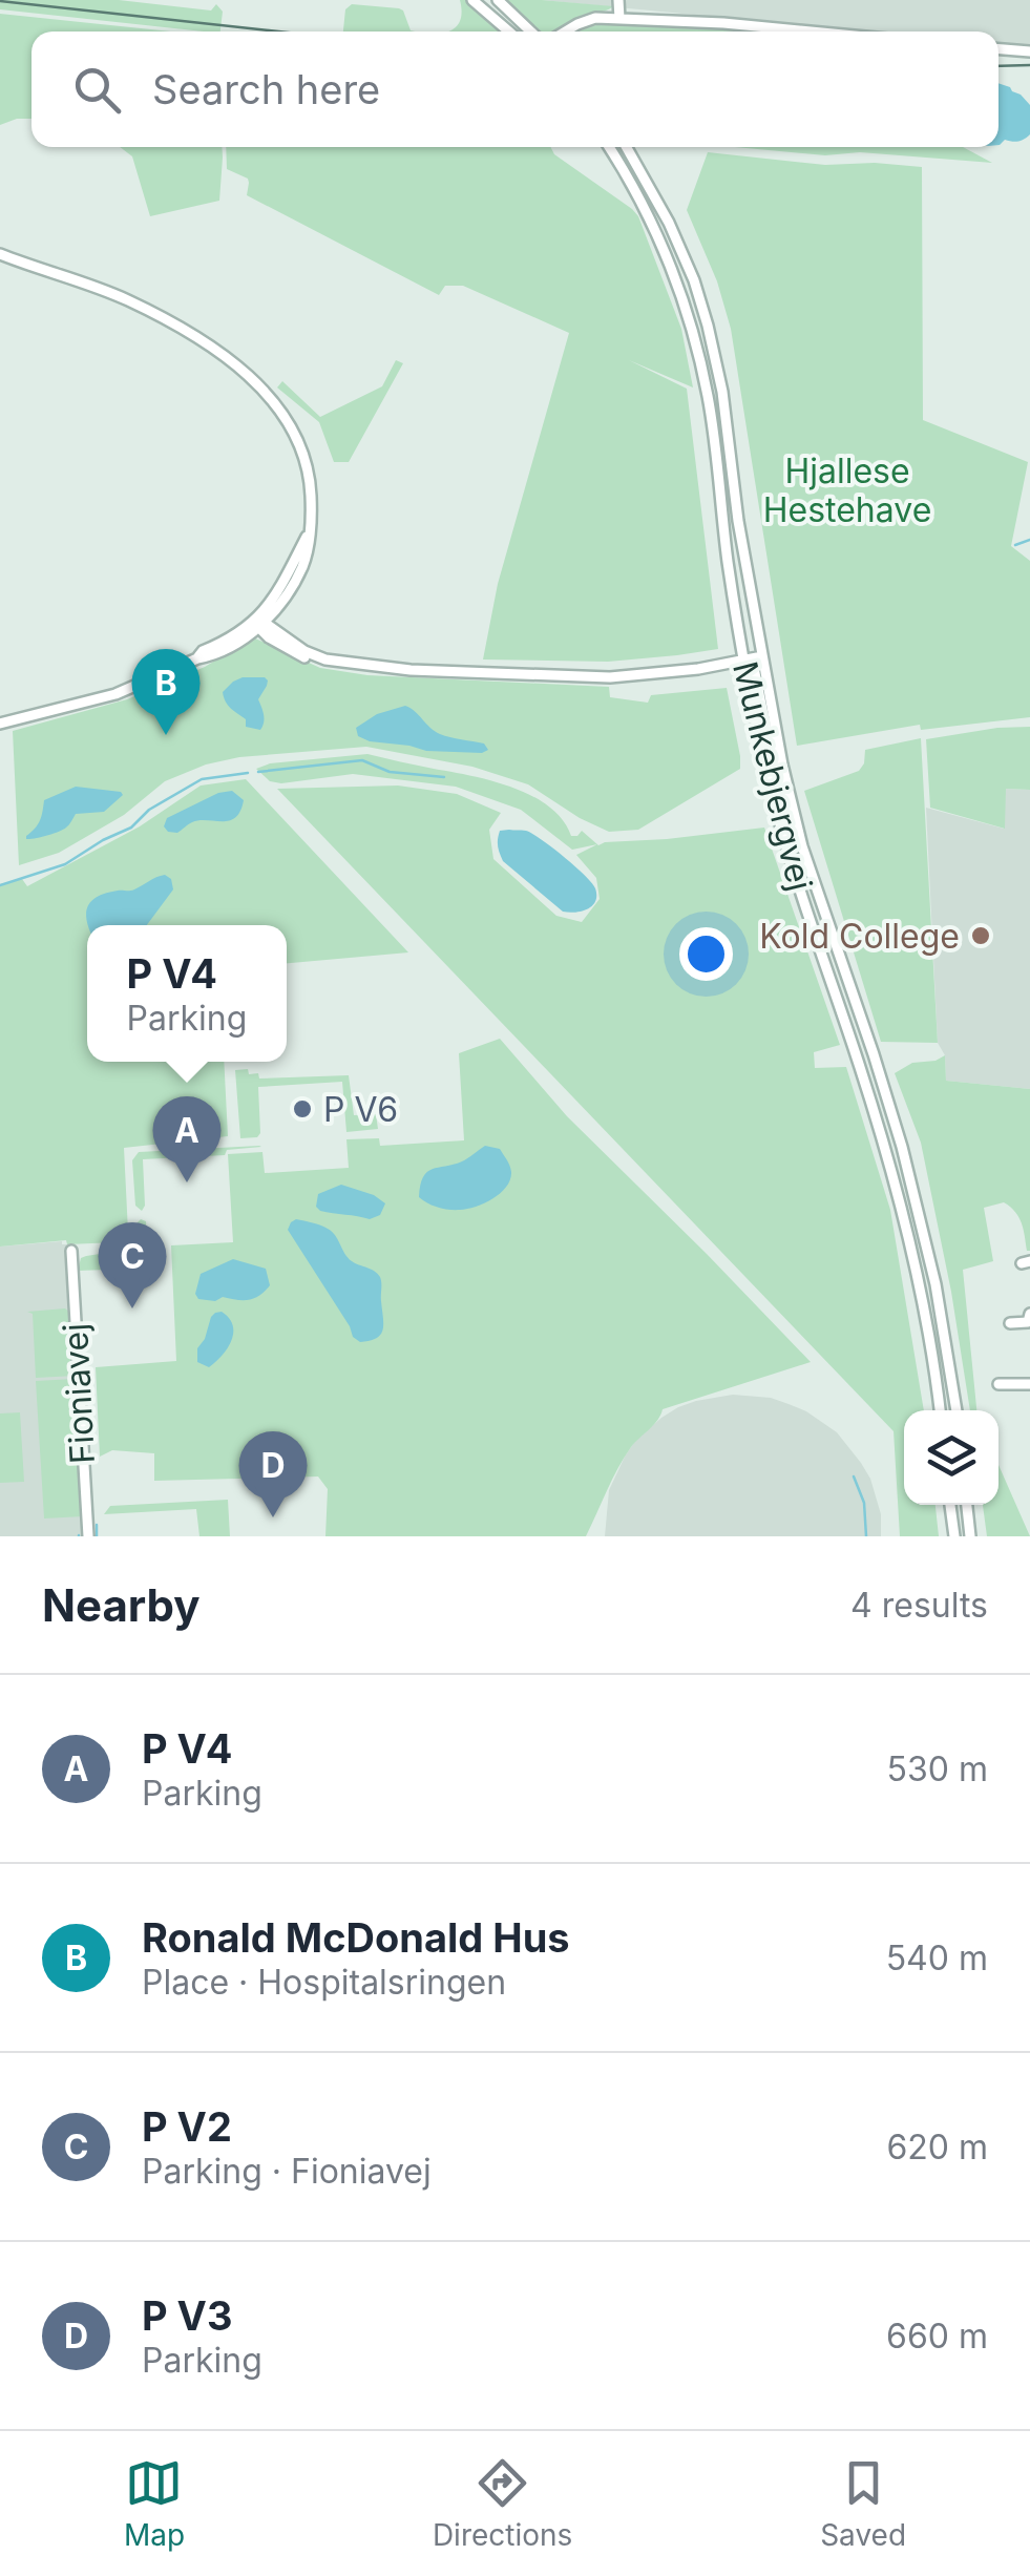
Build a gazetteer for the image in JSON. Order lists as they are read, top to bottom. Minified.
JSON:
{"streets":{"street":["Munkebjergvej","Fioniavej"]},"parks":["Hjallese Hestehave"],"places":["Kold College","P V6"],"page":{"search":"Search here","pins":["B","A","C","D"],"popup":["P V4","Parking"],"heading":["Nearby","4 results"],"list":[{"mark":"A","name":"P V4","note":"Parking","value":"530 m"},{"mark":"B","name":"Ronald McDonald Hus","note":"Place · Hospitalsringen","value":"540 m"},{"mark":"C","name":"P V2","note":"Parking · Fioniavej","value":"620 m"},{"mark":"D","name":"P V3","note":"Parking","value":"660 m"}],"nav":["Map","Directions","Saved"]}}
